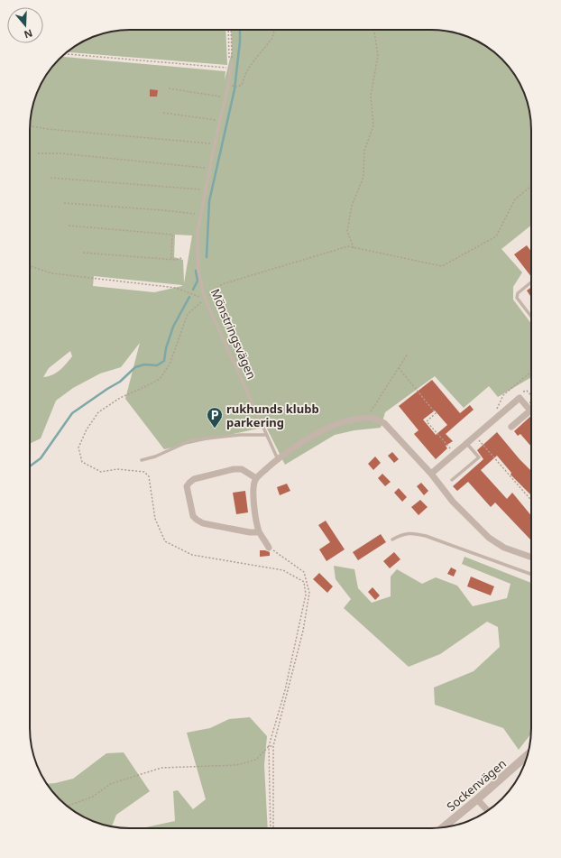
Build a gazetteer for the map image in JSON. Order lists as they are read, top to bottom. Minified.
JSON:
{"streets":{"street":["Sockenvägen"],"lane":["Mönstringsvägen"]},"places":{"parking":["rukhunds klubb parkering"]},"north":"bottom"}
